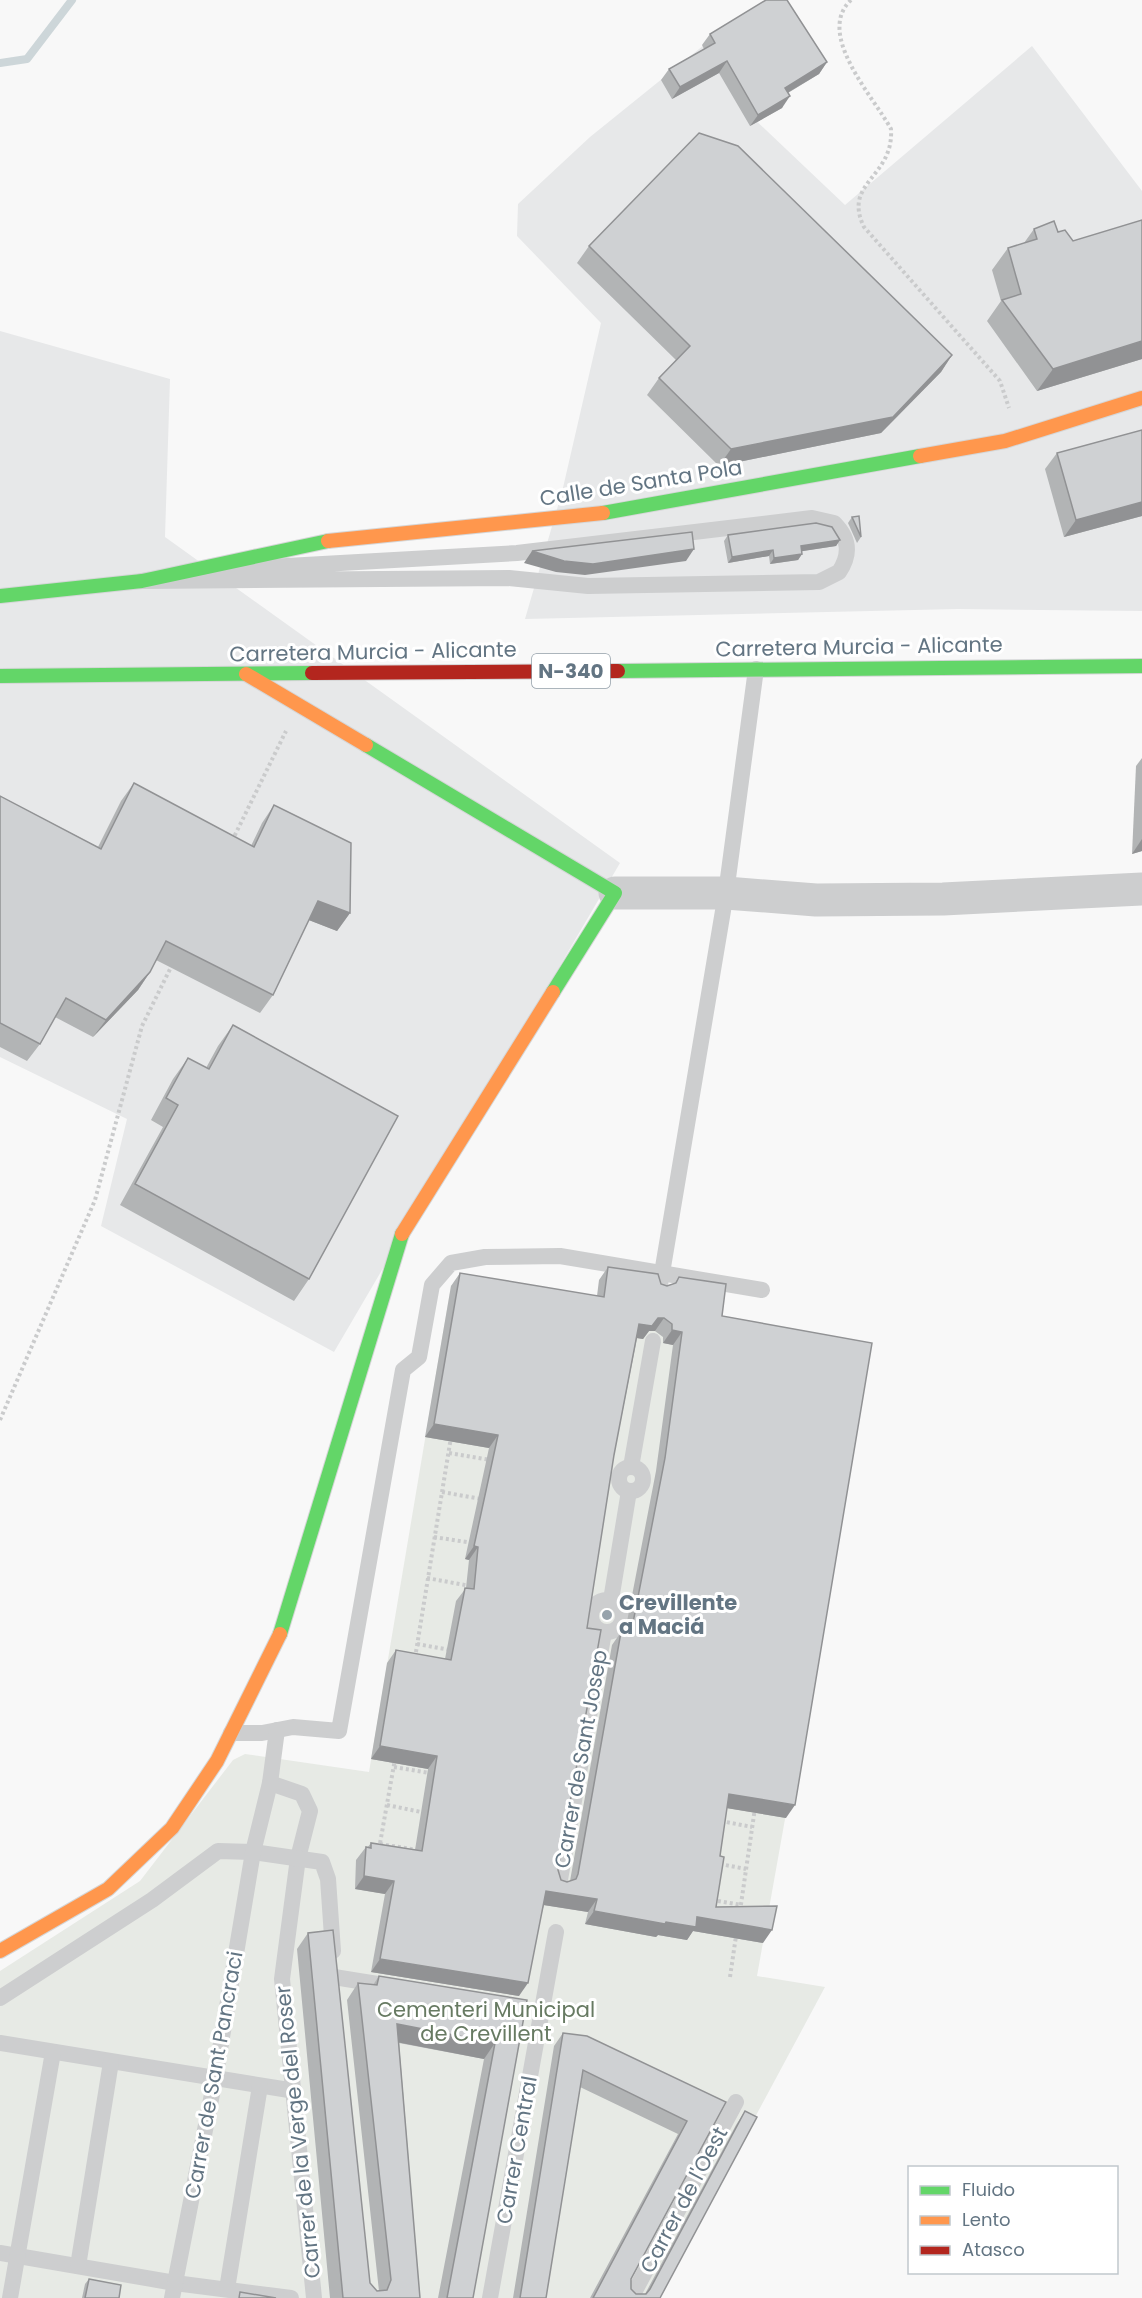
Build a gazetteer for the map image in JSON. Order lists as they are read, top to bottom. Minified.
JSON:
{"streets":{"main road":["Calle de Santa Pola","Carretera Murcia - Alicante","N-340"],"lane":["Carrer de Sant Josep","Carrer de Sant Pancraci","Carrer de la Verge del Roser","Carrer Central","Carrer de l'Oest"]},"crossings":[["Carrer de Sant Pancraci","Carrer de la Verge del Roser"]],"parks":["Cementeri Municipal de Crevillent"],"places":["Crevillente a Maciá"],"legend":["Fluido","Lento","Atasco"]}
